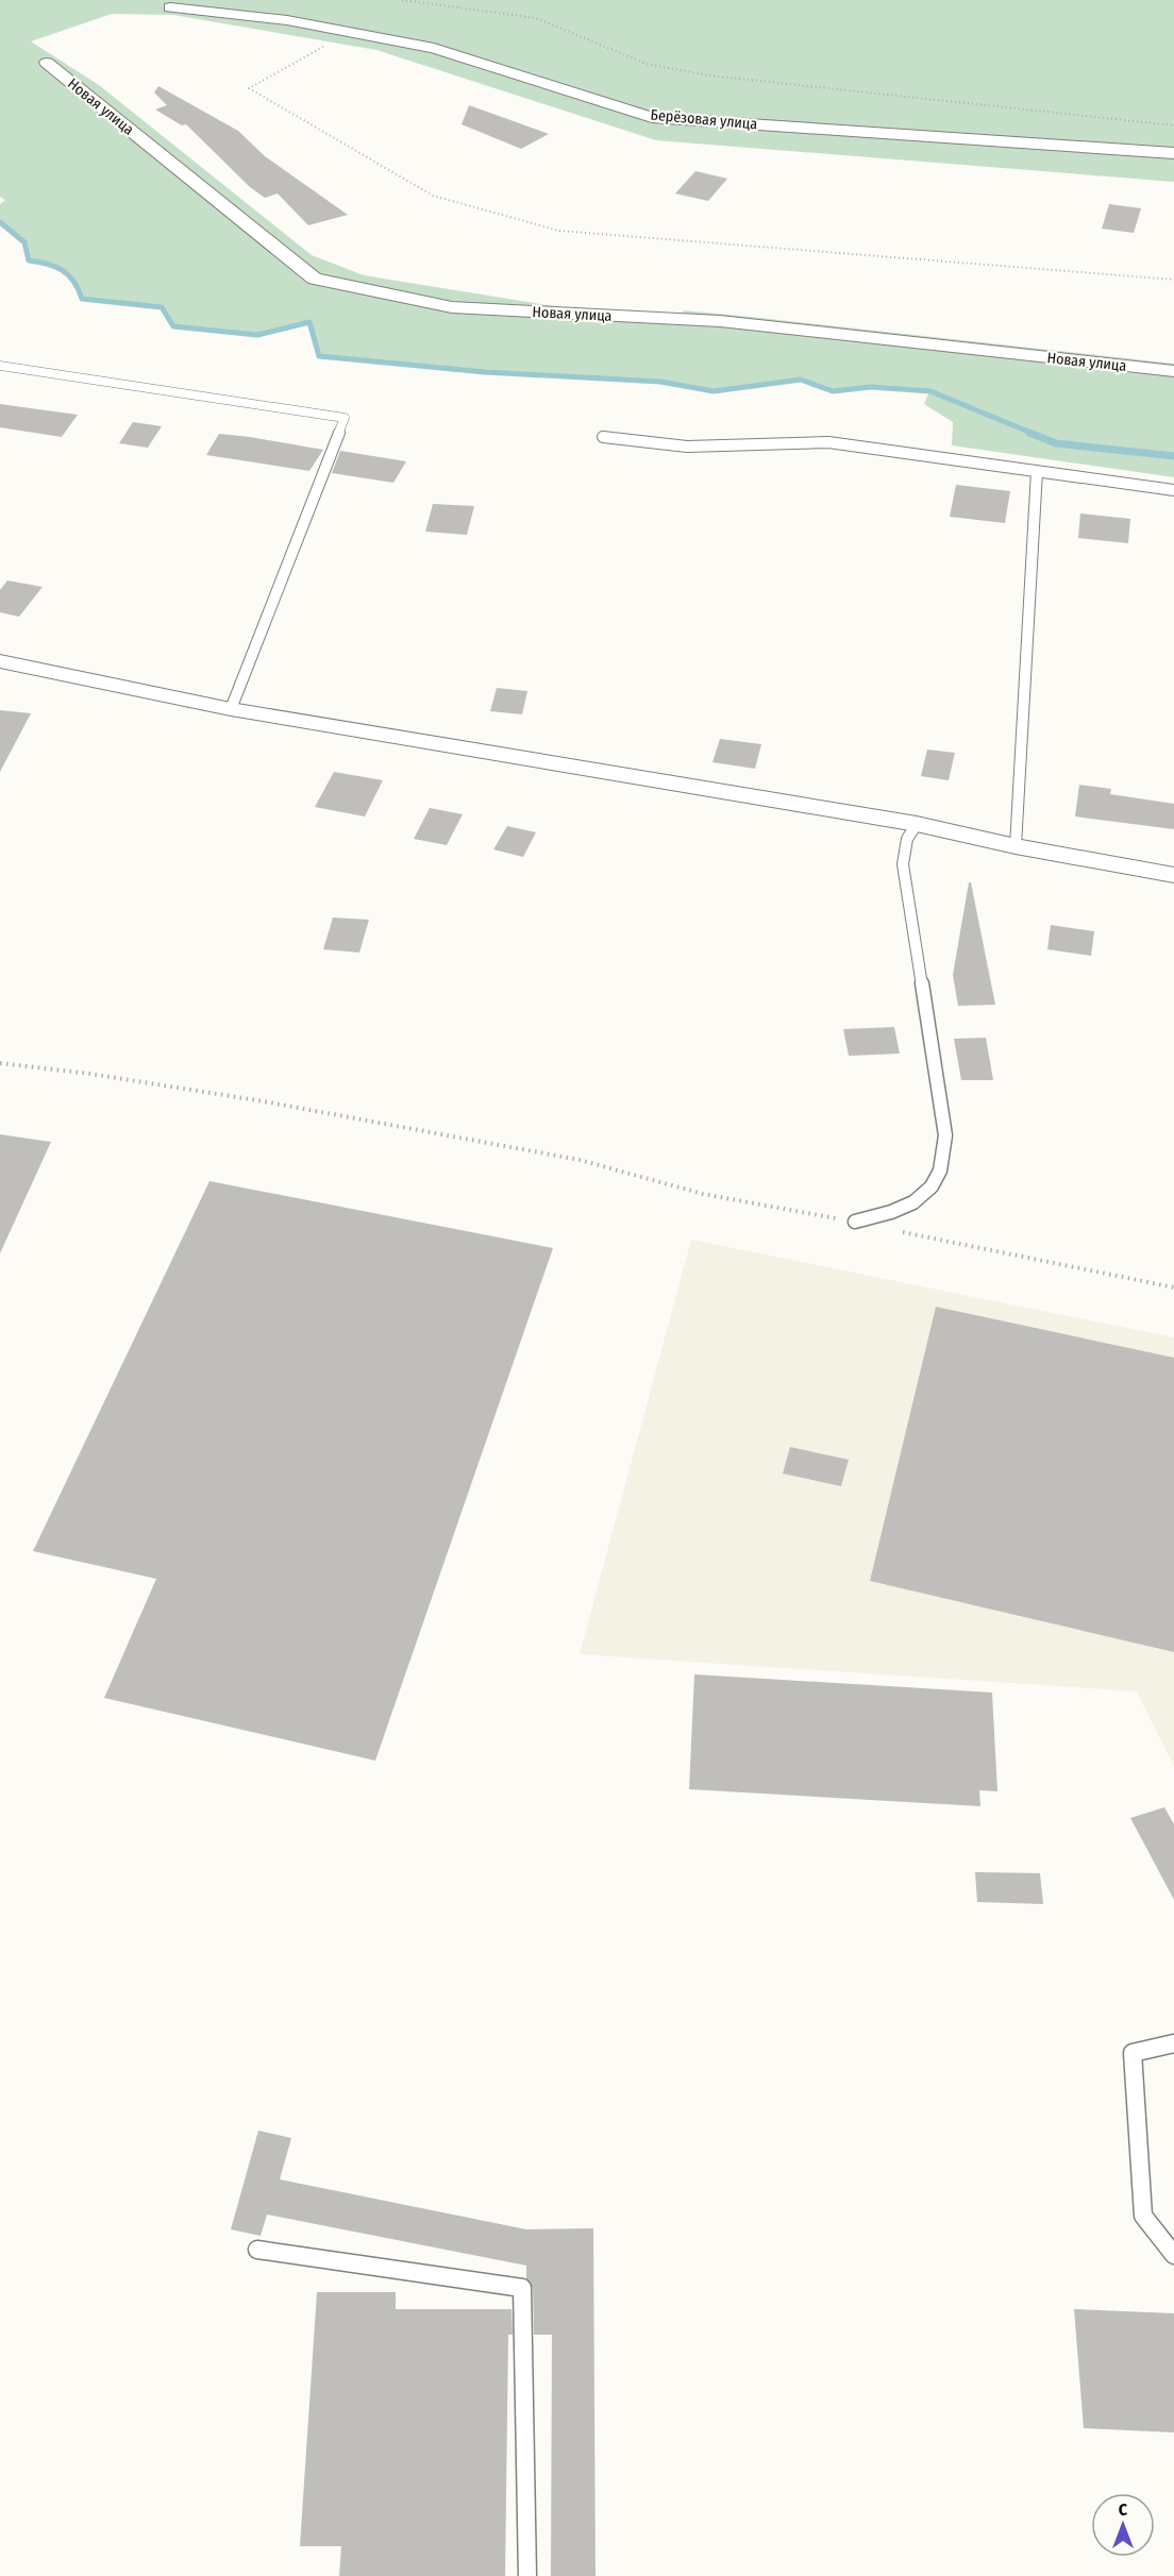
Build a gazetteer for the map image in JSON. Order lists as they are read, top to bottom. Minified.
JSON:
{"streets":{"street":["Новая улица","Берёзовая улица"]},"north":"top"}
